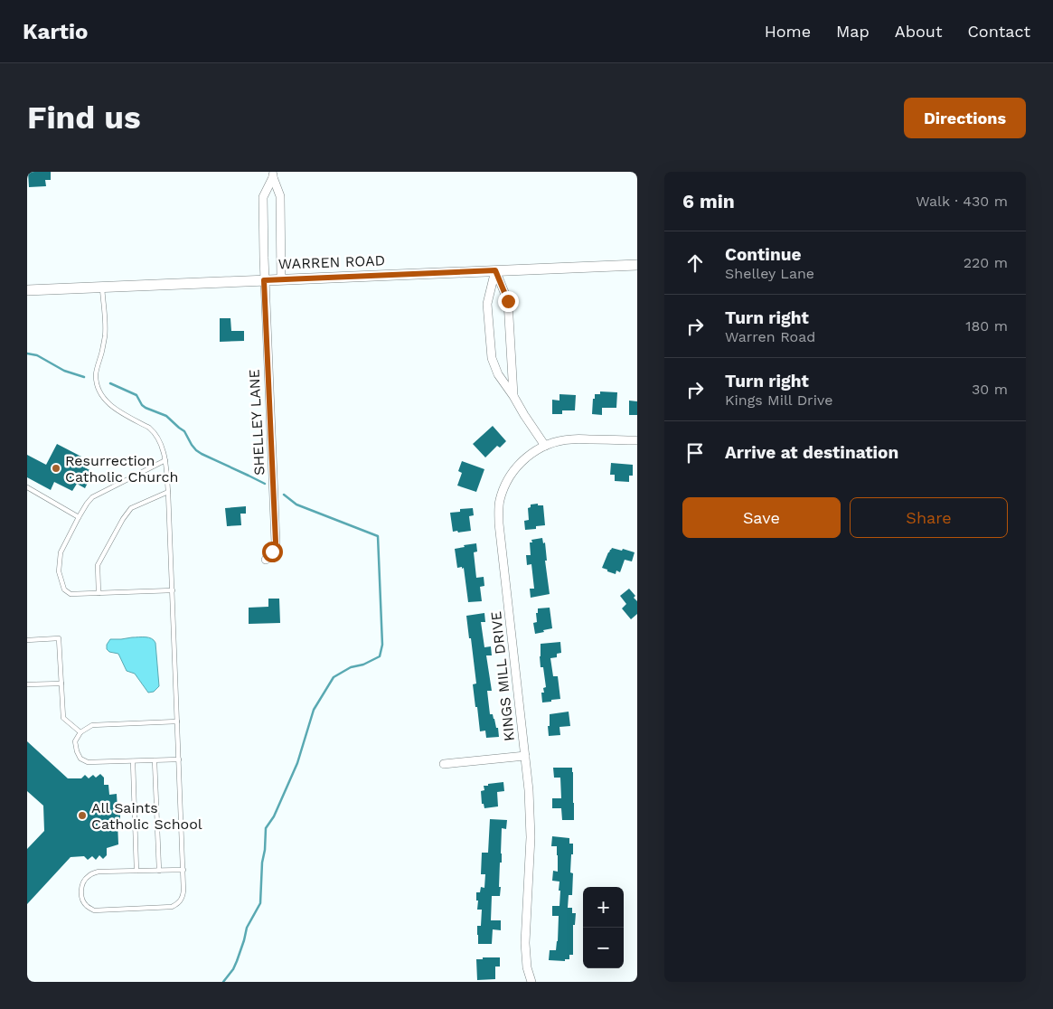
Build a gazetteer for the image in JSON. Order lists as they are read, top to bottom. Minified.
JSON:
{"streets":{"street":["WARREN ROAD","SHELLEY LANE","KINGS MILL DRIVE"]},"crossings":[["WARREN ROAD","SHELLEY LANE"]],"places":["Resurrection Catholic Church","All Saints Catholic School"],"page":{"header":"Kartio","nav":["Home","Map","About","Contact"],"buttons":["Directions",["Save","Share"]],"title":"Find us","heading":["6 min","Walk · 430 m"],"list":[["Continue","Shelley Lane","220 m"],["Turn right","Warren Road","180 m"],["Turn right","Kings Mill Drive","30 m"],"Arrive at destination"],"map_buttons":["+","−"]}}
